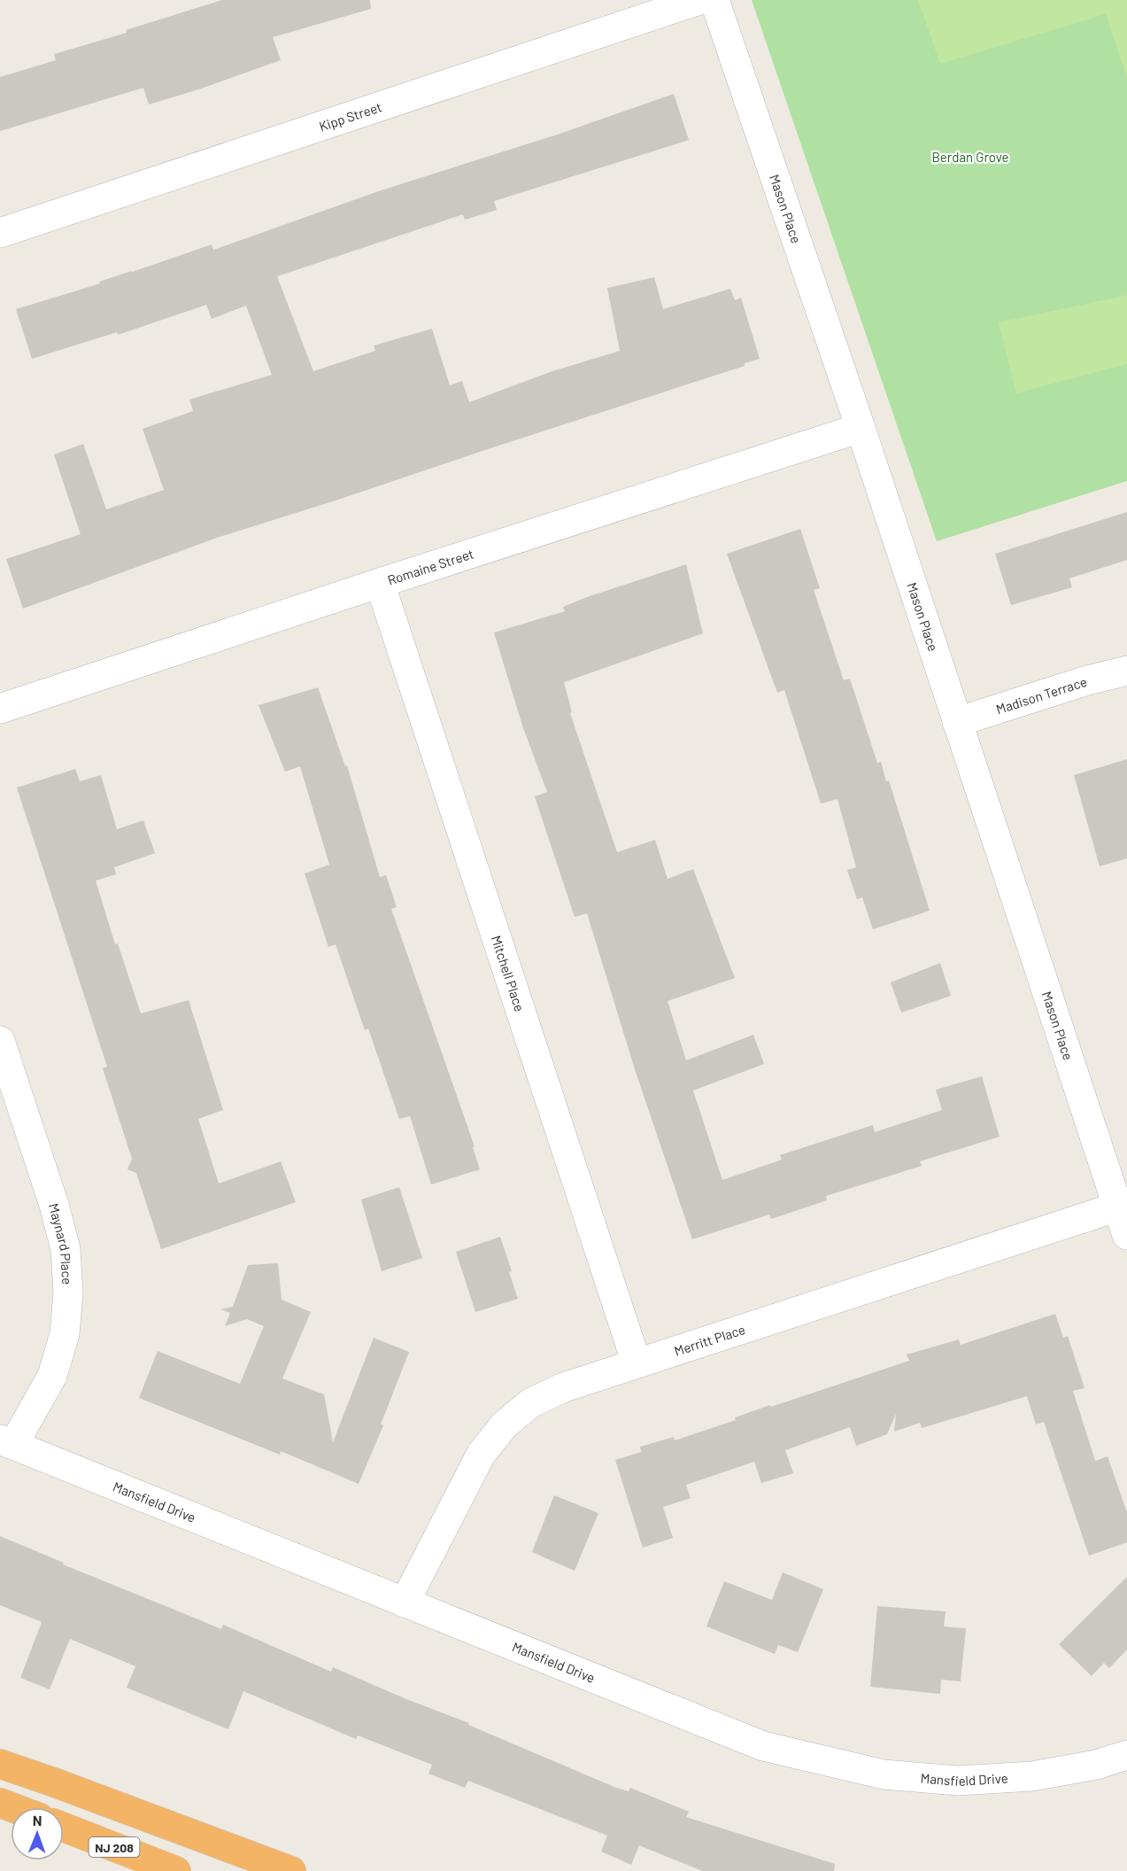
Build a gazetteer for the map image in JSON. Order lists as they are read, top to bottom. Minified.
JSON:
{"streets":{"highway":["NJ 208"],"street":["Kipp Street","Mason Place","Romaine Street","Madison Terrace","Mitchell Place","Maynard Place","Merritt Place","Mansfield Drive"]},"crossings":[["Mason Place","Romaine Street"],["Mason Place","Madison Terrace"],["Mason Place","Merritt Place"],["Romaine Street","Mitchell Place"],["Mitchell Place","Merritt Place"],["Maynard Place","Mansfield Drive"],["Merritt Place","Mansfield Drive"]],"parks":["Berdan Grove"],"north":"top"}
